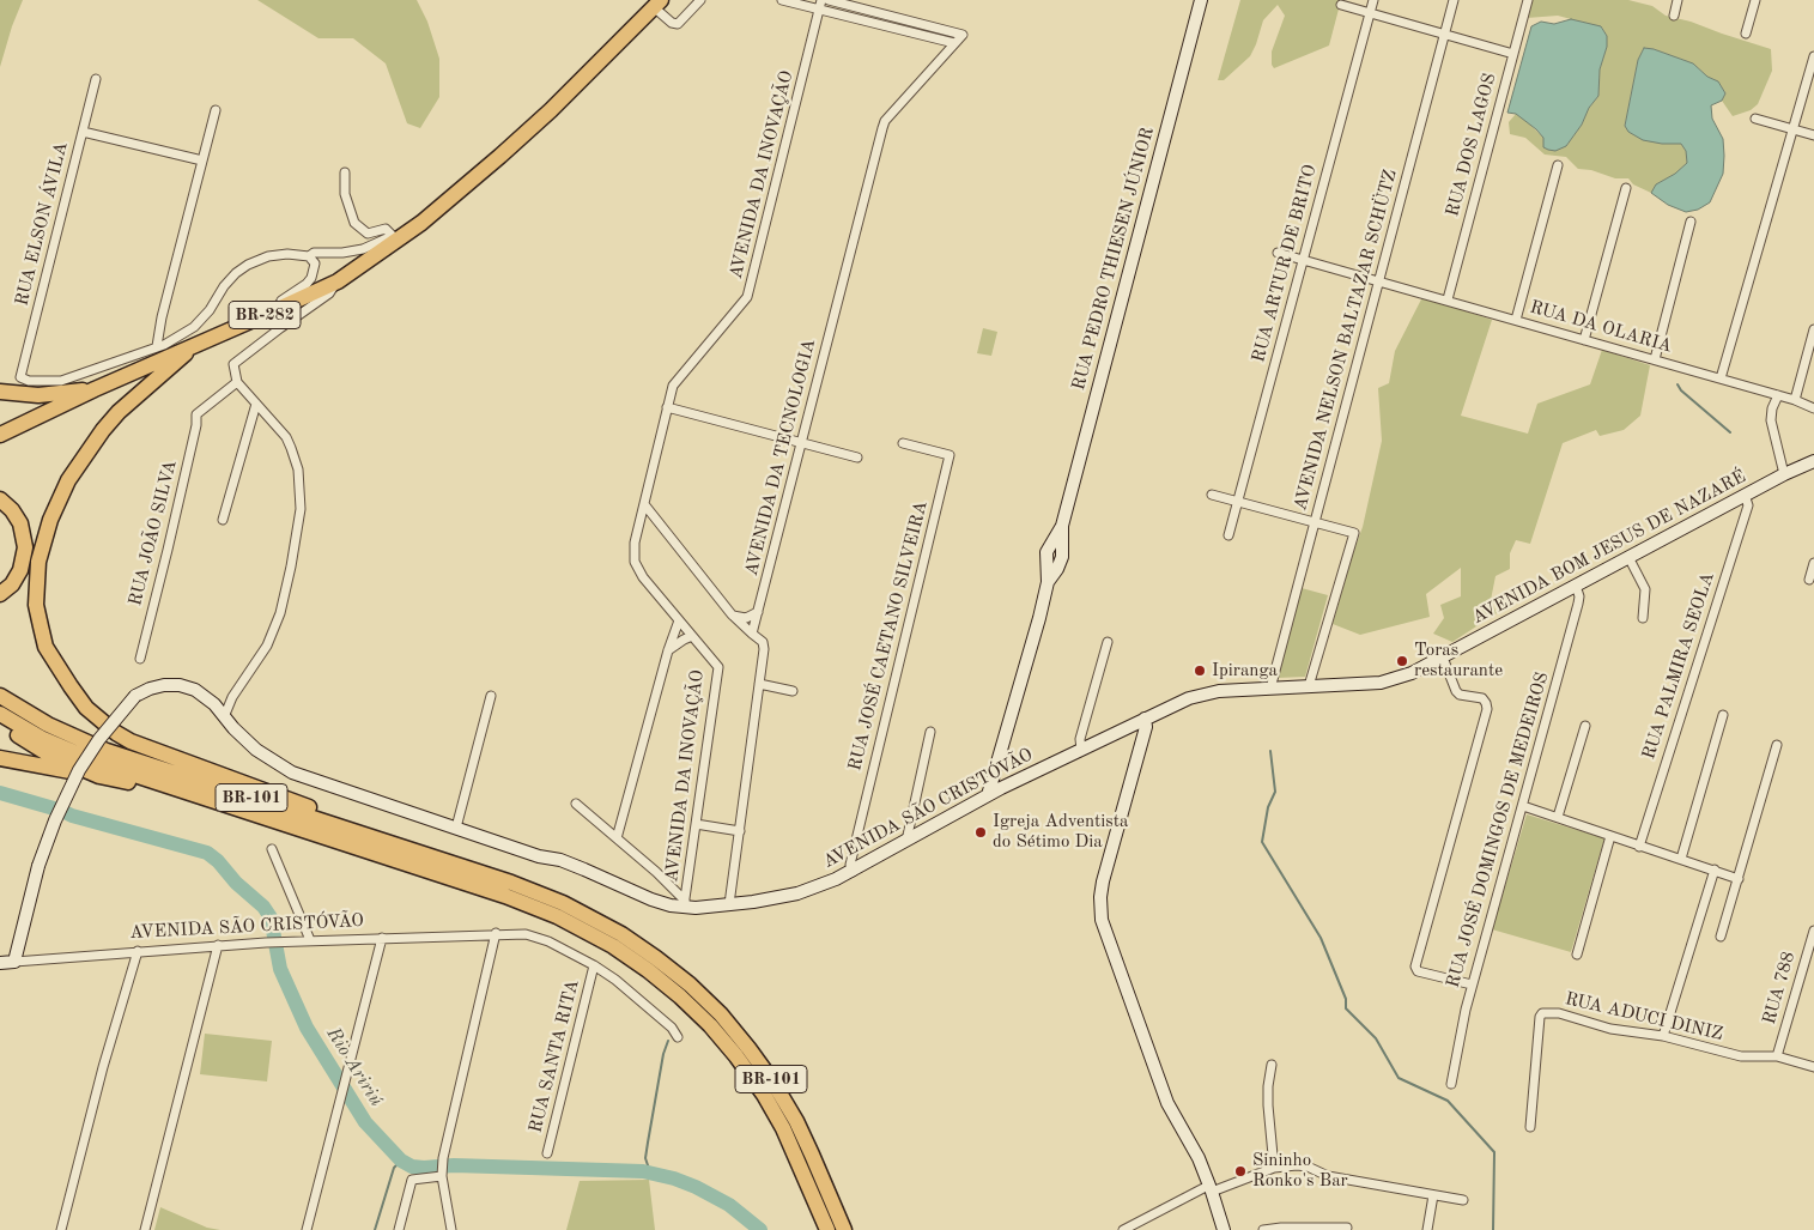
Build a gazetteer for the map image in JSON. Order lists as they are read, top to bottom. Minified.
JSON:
{"streets":{"highway":["BR-282","BR-101"],"main road":["RUA PEDRO THIESEN JÚNIOR","AVENIDA BOM JESUS DE NAZARÉ","AVENIDA SÃO CRISTÓVÃO"],"street":["RUA DOS LAGOS","AVENIDA DA INOVAÇÃO","RUA ELSON ÁVILA","RUA ARTUR DE BRITO","RUA DA OLARIA","AVENIDA NELSON BALTAZAR SCHÜTZ","AVENIDA DA TECNOLOGIA","RUA JOÃO SILVA","RUA JOSÉ CAETANO SILVEIRA","RUA PALMIRA SEOLA","RUA JOSÉ DOMINGOS DE MEDEIROS","RUA 788","RUA ADUCI DINIZ","RUA SANTA RITA"]},"crossings":[["RUA DOS LAGOS","RUA DA OLARIA"],["AVENIDA DA INOVAÇÃO","AVENIDA SÃO CRISTÓVÃO"],["RUA PEDRO THIESEN JÚNIOR","AVENIDA SÃO CRISTÓVÃO"],["RUA ARTUR DE BRITO","RUA DA OLARIA"],["RUA DA OLARIA","AVENIDA NELSON BALTAZAR SCHÜTZ"],["AVENIDA NELSON BALTAZAR SCHÜTZ","AVENIDA BOM JESUS DE NAZARÉ"],["AVENIDA BOM JESUS DE NAZARÉ","RUA PALMIRA SEOLA"],["AVENIDA BOM JESUS DE NAZARÉ","AVENIDA SÃO CRISTÓVÃO"],["AVENIDA BOM JESUS DE NAZARÉ","RUA JOSÉ DOMINGOS DE MEDEIROS"],["RUA JOSÉ CAETANO SILVEIRA","AVENIDA SÃO CRISTÓVÃO"],["AVENIDA SÃO CRISTÓVÃO","RUA SANTA RITA"],["RUA 788","RUA ADUCI DINIZ"]],"water":["Rio Aririú"],"places":["Toras restaurante","Ipiranga","Igreja Adventista do Sétimo Dia","Sininho Ronko's Bar"]}
